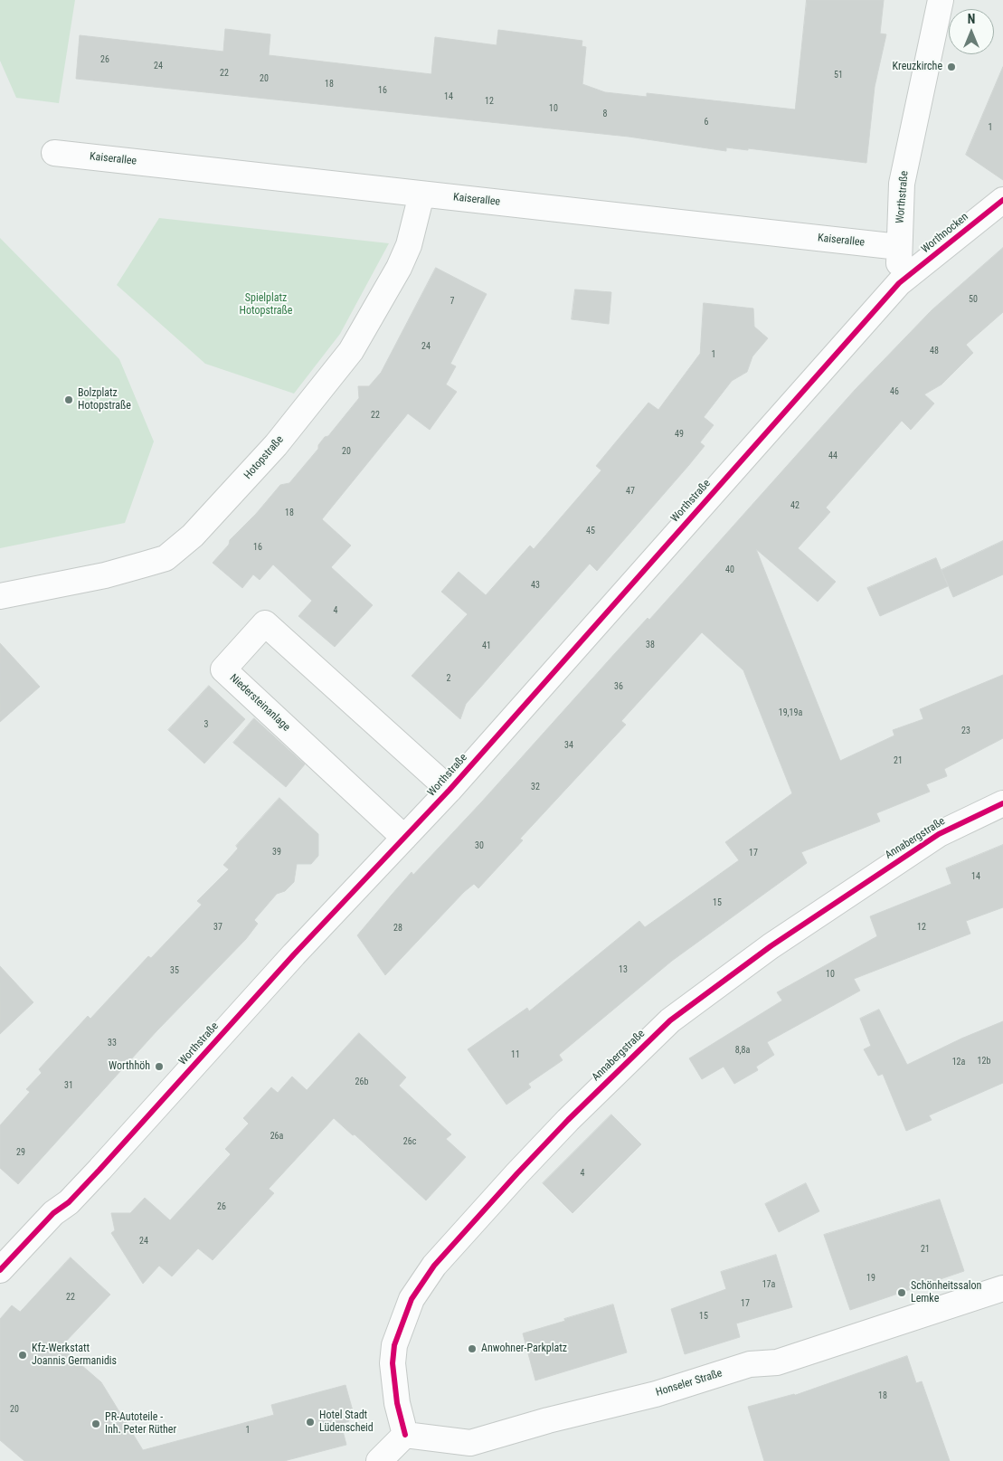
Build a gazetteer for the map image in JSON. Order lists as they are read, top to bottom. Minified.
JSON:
{"streets":{"street":["Kaiserallee","Worthstraße","Worthnocken","Hotopstraße","Niedersteinanlage","Annabergstraße","Honseler Straße"]},"crossings":[["Kaiserallee","Worthstraße"],["Kaiserallee","Hotopstraße"],["Worthstraße","Worthnocken"],["Worthstraße","Niedersteinanlage"],["Annabergstraße","Honseler Straße"]],"parks":["Spielplatz Hotopstraße"],"places":["Kreuzkirche","Bolzplatz Hotopstraße","Worthhöh","Schönheitssalon Lemke","Anwohner-Parkplatz","Kfz-Werkstatt Joannis Germanidis","Hotel Stadt Lüdenscheid","PR-Autoteile - Inh. Peter Rüther"],"house_numbers":["26","24","22","51","20","18","16","14","12","10","8","6","1","50","7","24","48","1","46","22","49","20","44","47","42","18","45","16","40","43","4","38","41","2","36","19,19a","3","23","34","21","32","30","39","17","14","15","37","12","28","13","35","10","33","8,8a","11","12b","12a","26b","31","26a","26c","29","4","26","24","21","19","17a","22","17","15","18","20","1"],"north":"top"}
